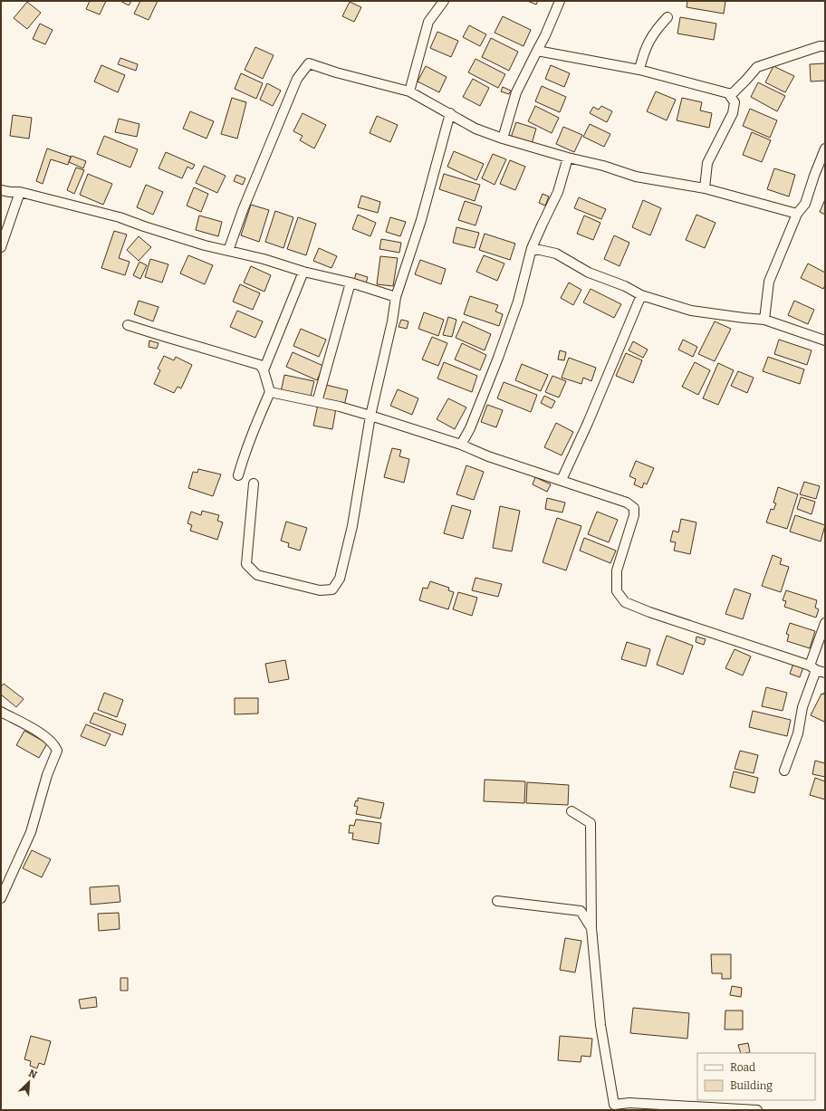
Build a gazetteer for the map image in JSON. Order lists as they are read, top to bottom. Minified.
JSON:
{"legend":["Road","Building"],"north":"top right"}
